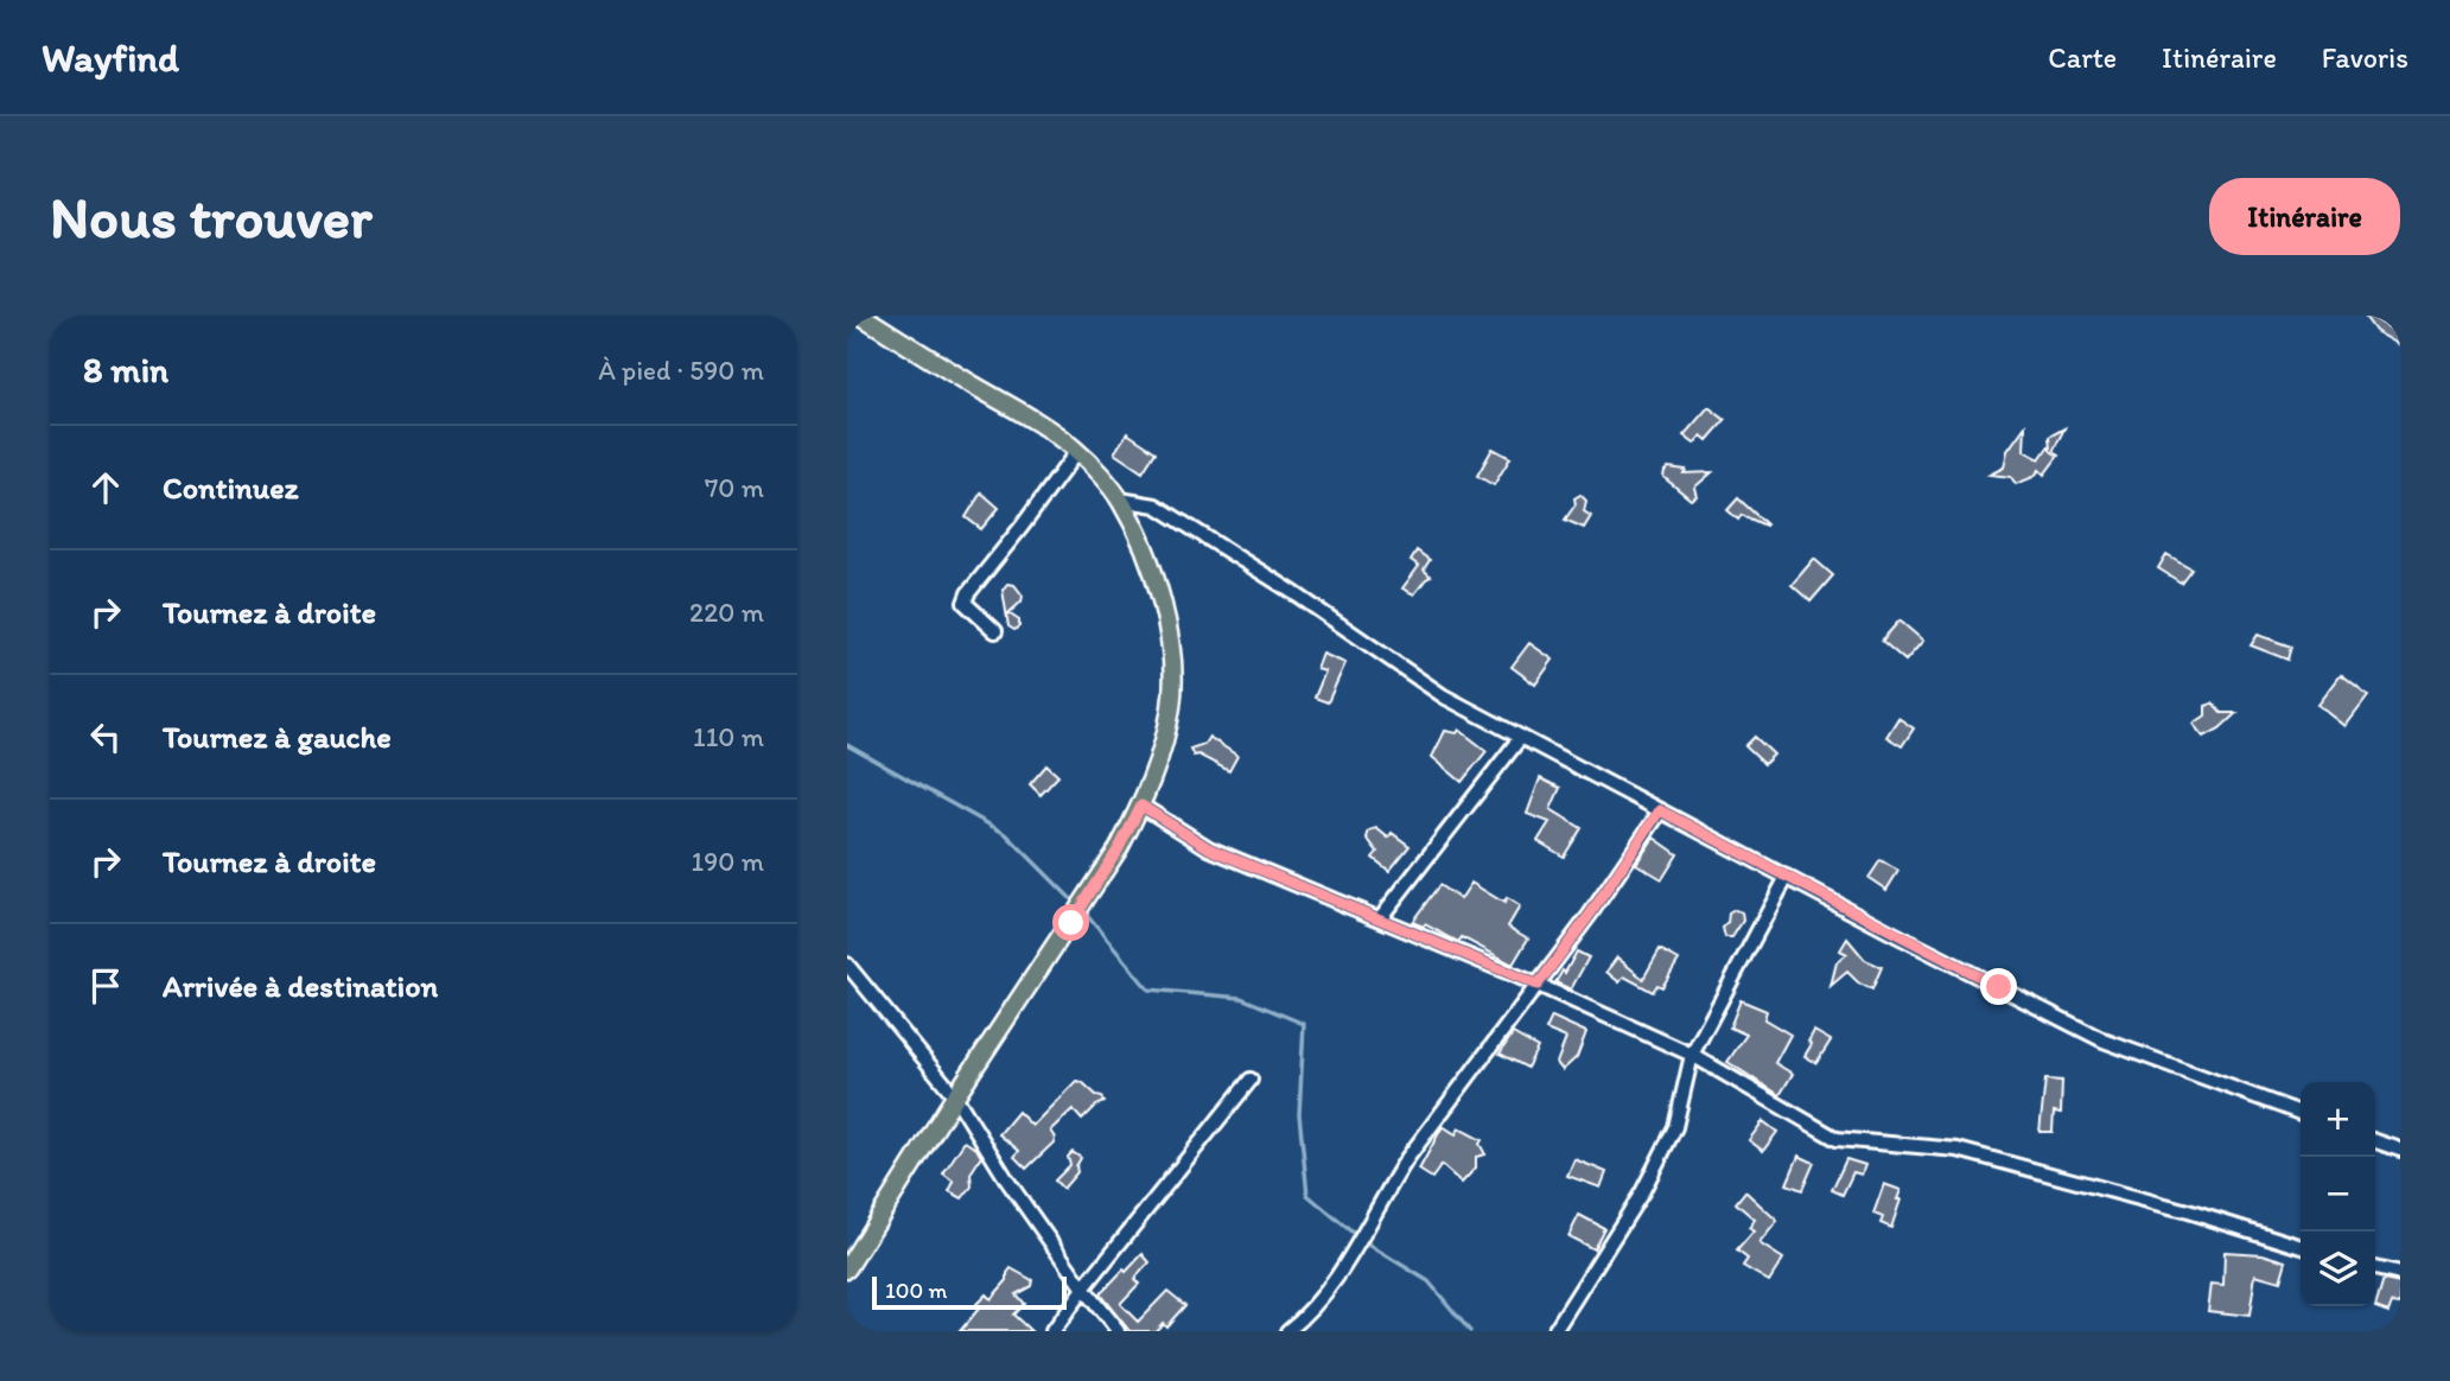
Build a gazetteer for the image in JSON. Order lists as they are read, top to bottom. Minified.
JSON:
{"scale_bar":"100 m","page":{"header":"Wayfind","nav":["Carte","Itinéraire","Favoris"],"buttons":"Itinéraire","title":"Nous trouver","heading":["8 min","À pied · 590 m"],"list":[["Continuez","70 m"],["Tournez à droite","220 m"],["Tournez à gauche","110 m"],["Tournez à droite","190 m"],"Arrivée à destination"],"map_buttons":["+","−"],"scale":"100 m"}}
